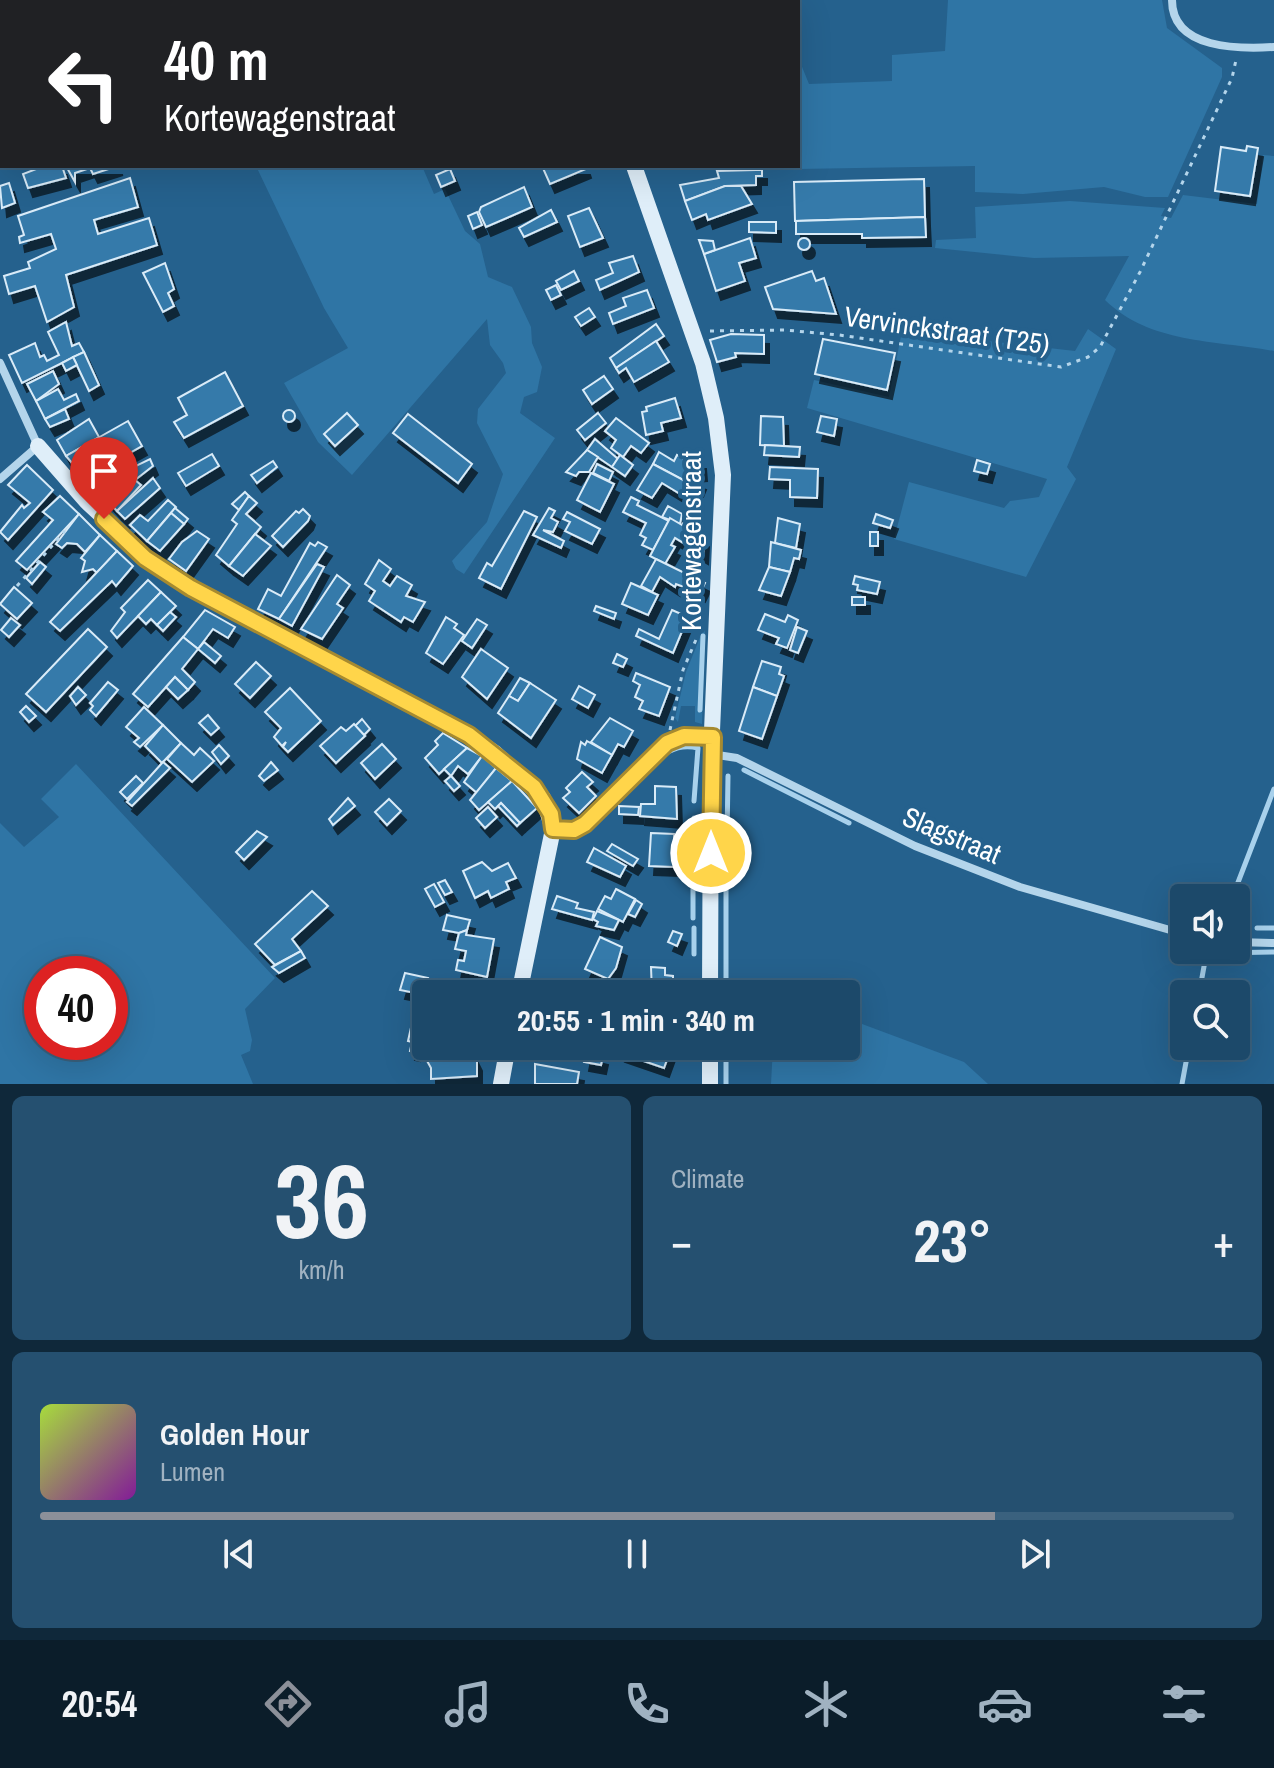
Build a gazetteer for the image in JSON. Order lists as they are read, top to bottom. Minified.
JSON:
{"streets":{"street":["Kortewagenstraat","Slagstraat"],"path":["Vervinckstraat (T25)"]},"crossings":[["Vervinckstraat (T25)","Kortewagenstraat"],["Kortewagenstraat","Slagstraat"]],"page":{"turn":["40 m","Kortewagenstraat"],"limit":"40","trip":"20:55 · 1 min · 340 m","tile":[["36","km/h"],"Climate"],"heat":["−","23°","+"],"song":["Golden Hour","Lumen"],"tabs":"20:54"}}
